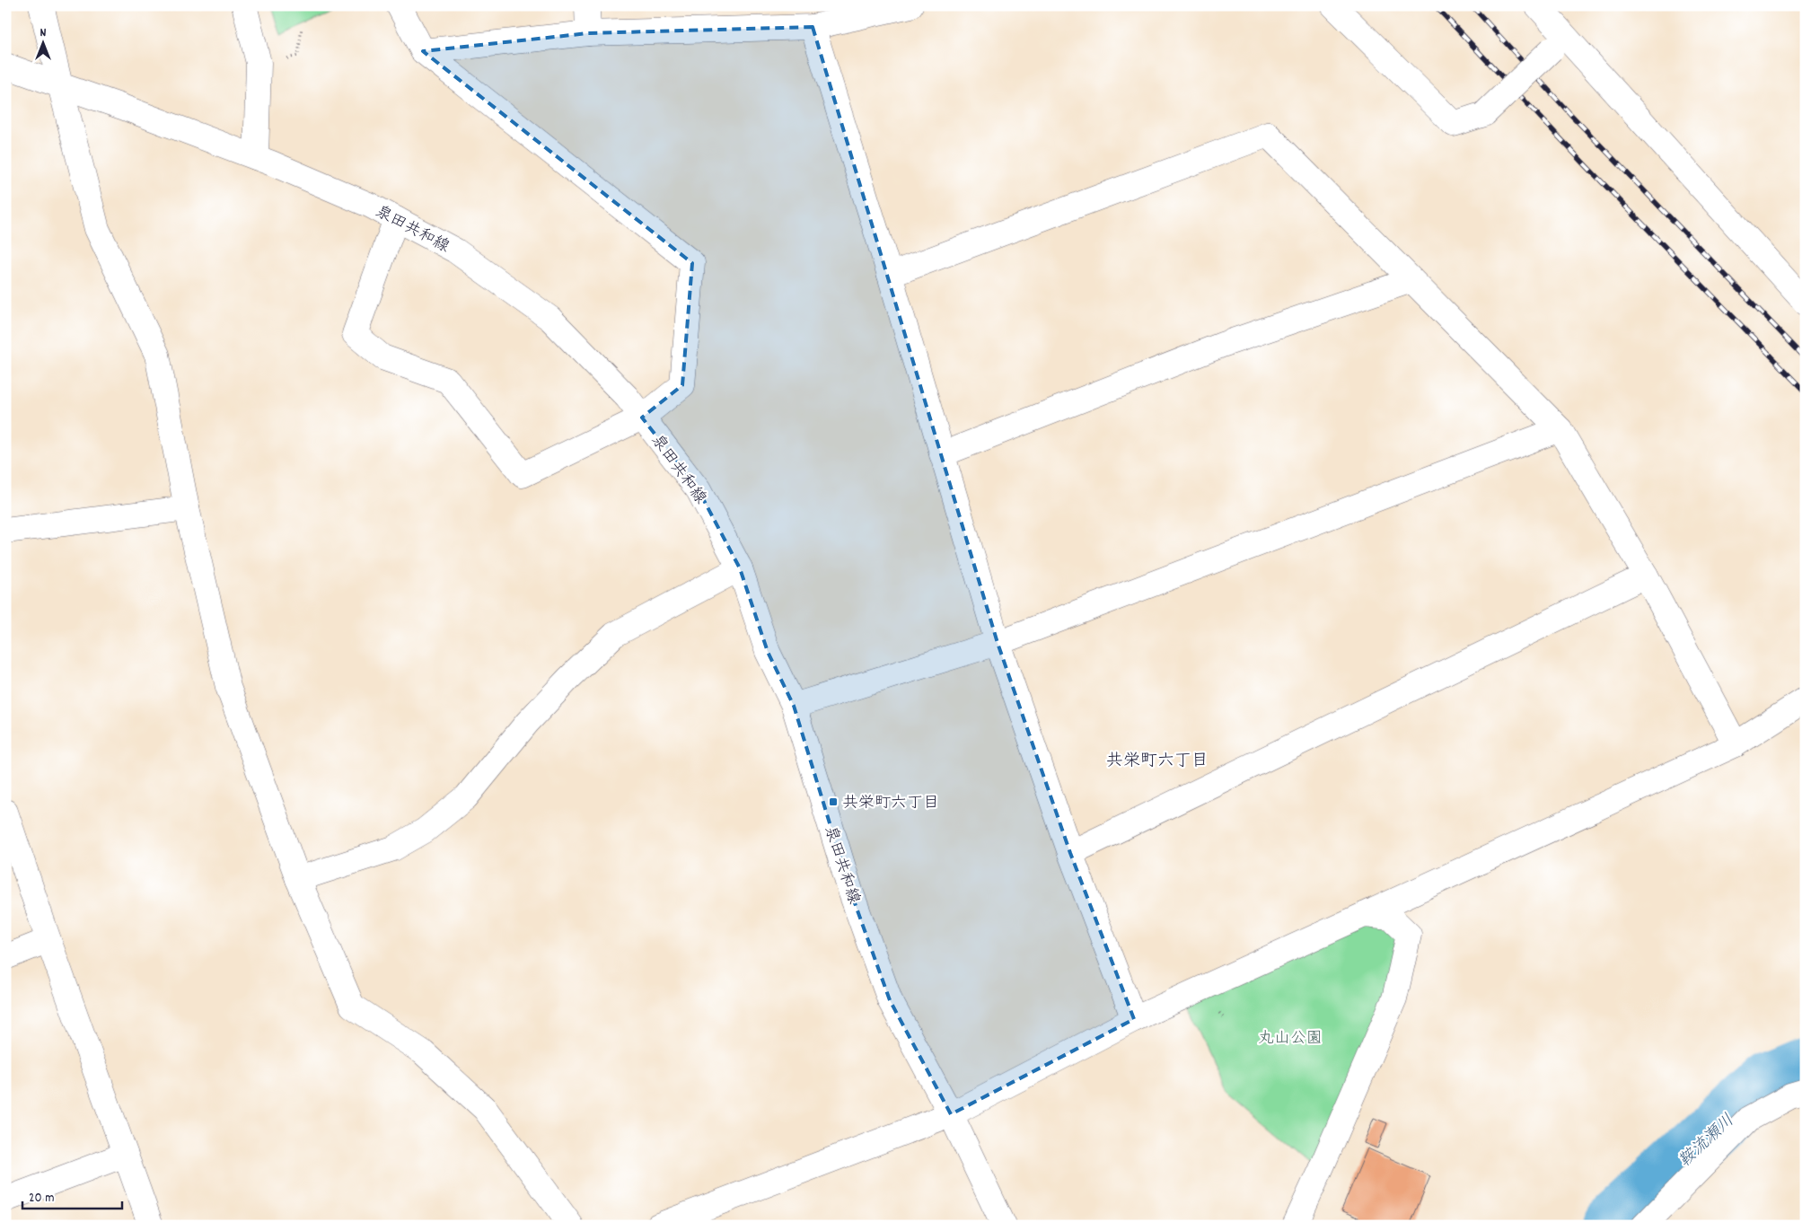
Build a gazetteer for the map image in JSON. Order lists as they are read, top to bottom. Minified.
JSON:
{"streets":{"street":["泉田共和線"]},"districts":["共栄町六丁目"],"water":["鞍流瀬川"],"parks":["丸山公園"],"places":{"transit":["共栄町六丁目"]},"scale_bar":"20 m","north":"top"}
